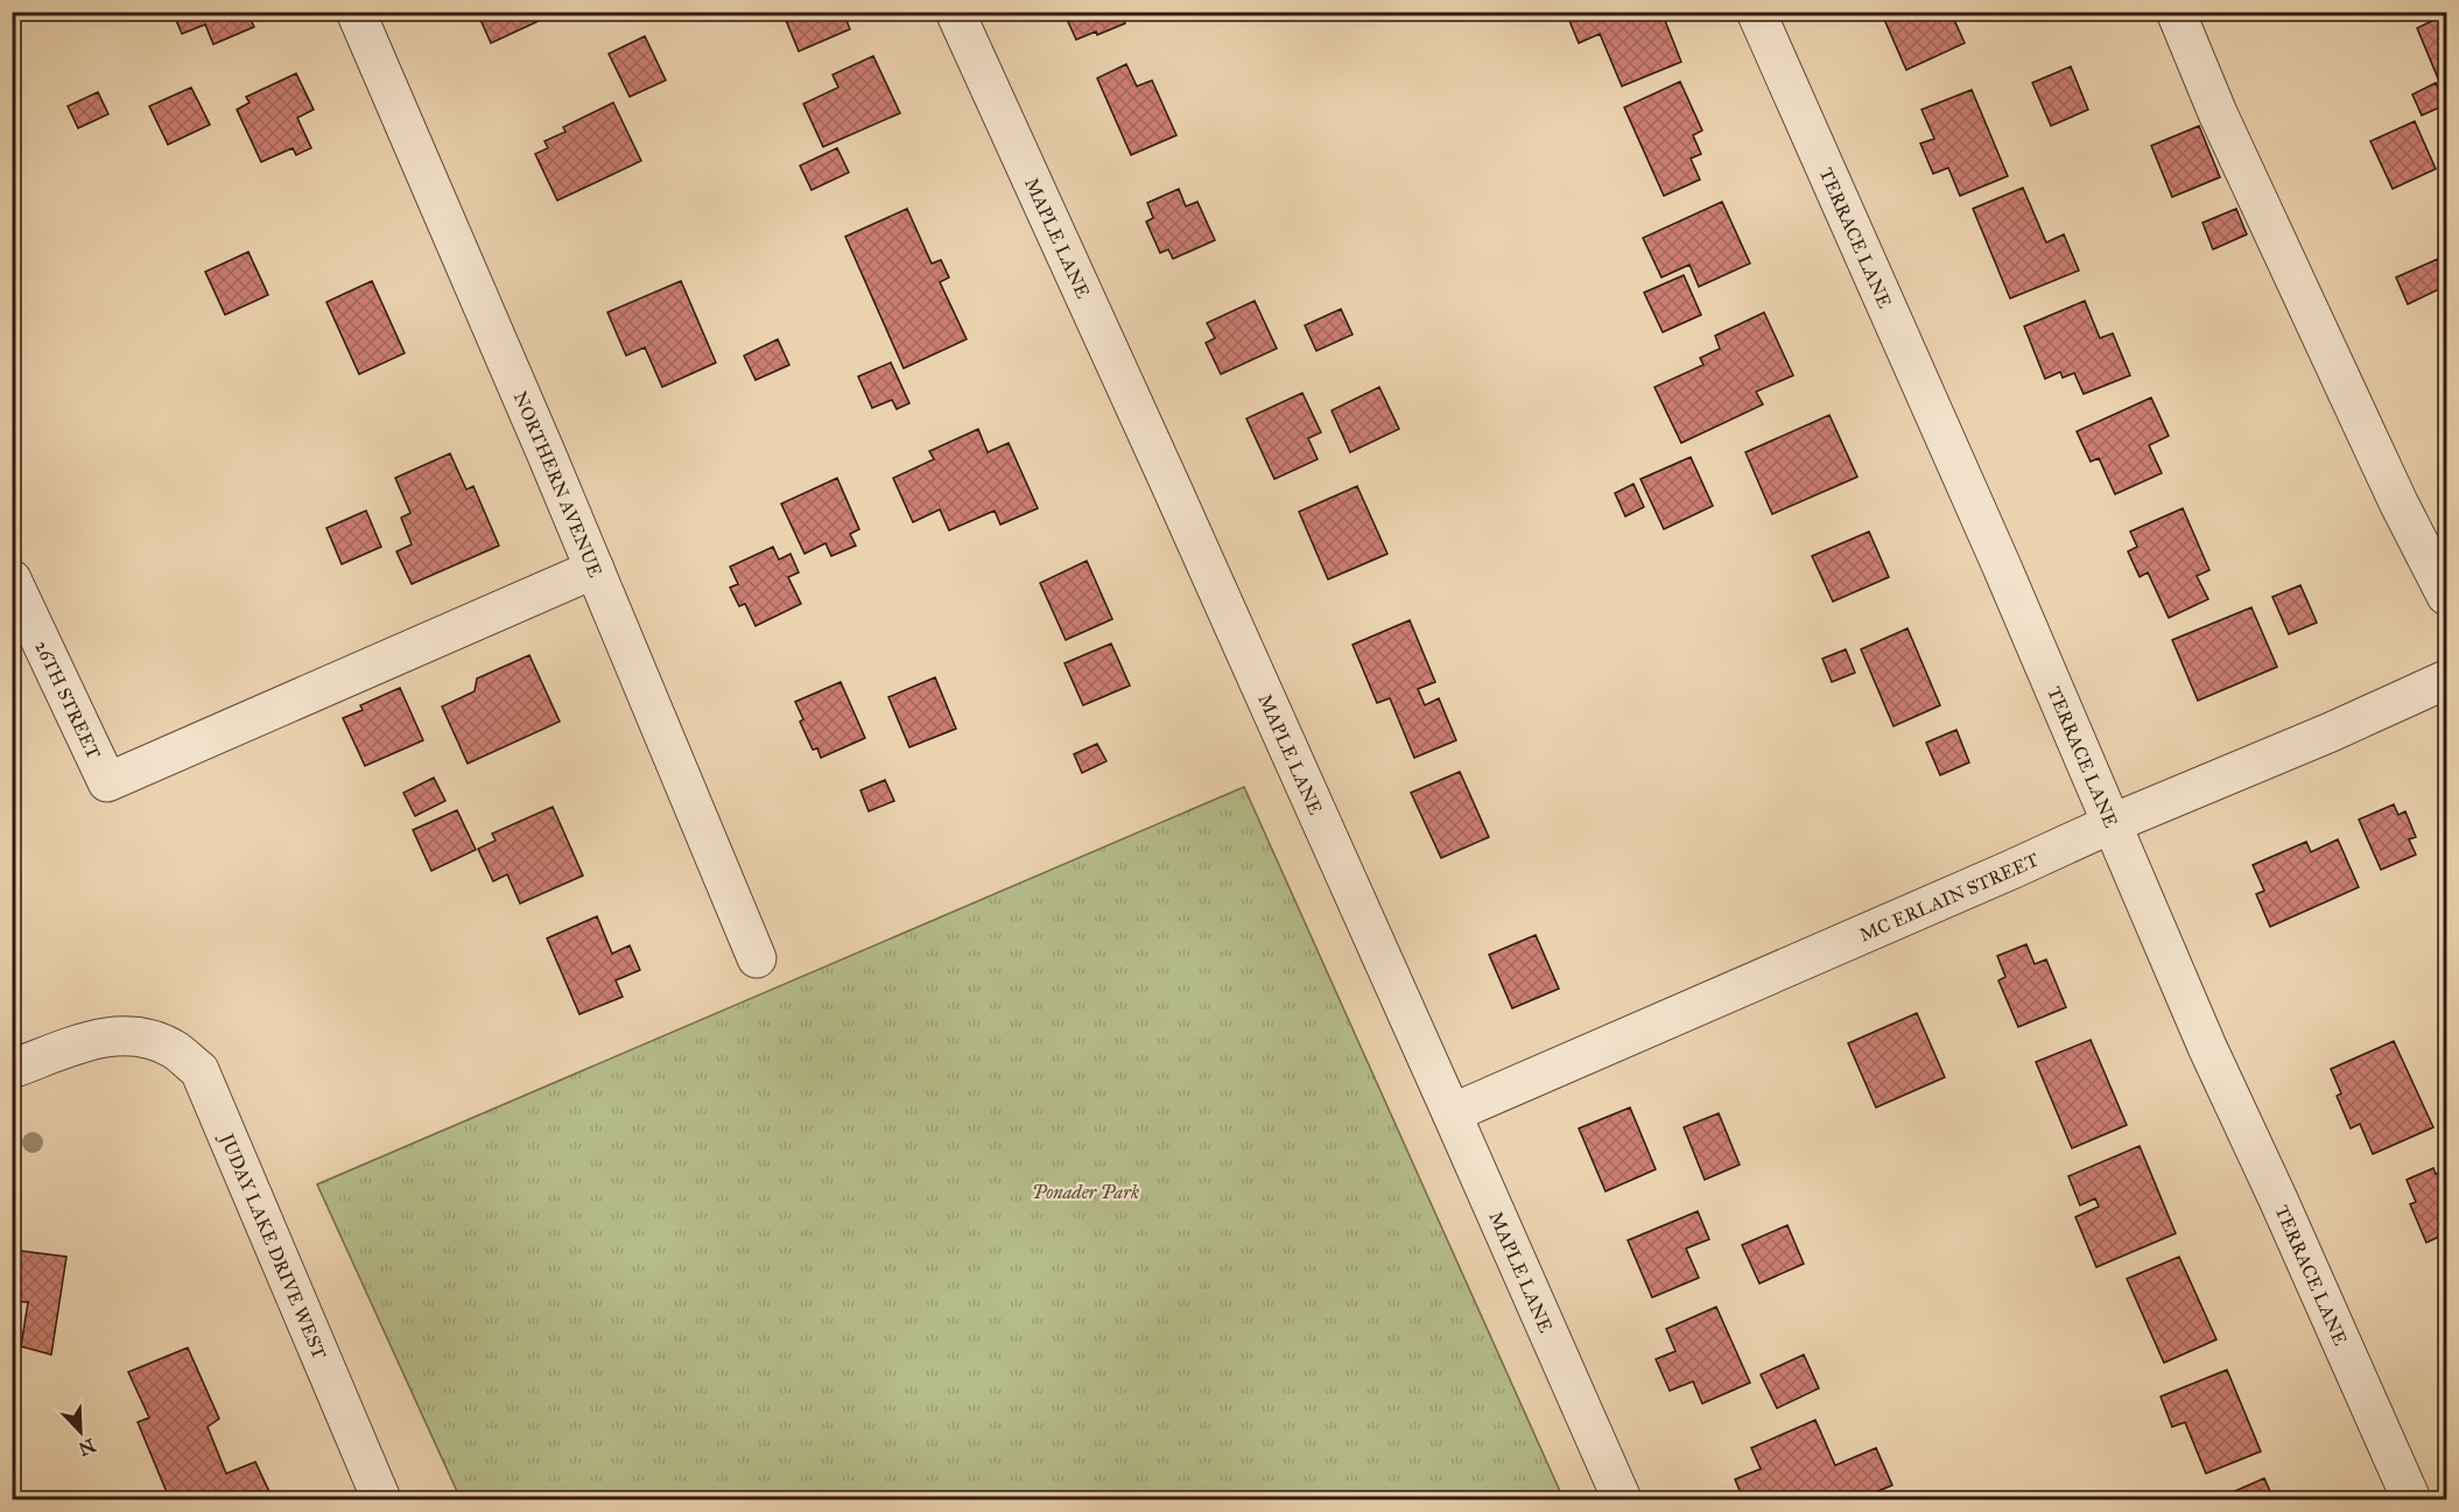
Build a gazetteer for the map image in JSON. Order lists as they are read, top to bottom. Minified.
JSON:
{"streets":{"street":["TERRACE LANE","MAPLE LANE","NORTHERN AVENUE","26TH STREET","MC ERLAIN STREET","JUDAY LAKE DRIVE WEST"]},"crossings":[["TERRACE LANE","MC ERLAIN STREET"],["MAPLE LANE","MC ERLAIN STREET"],["NORTHERN AVENUE","26TH STREET"]],"parks":["Ponader Park"],"north":"bottom right"}
